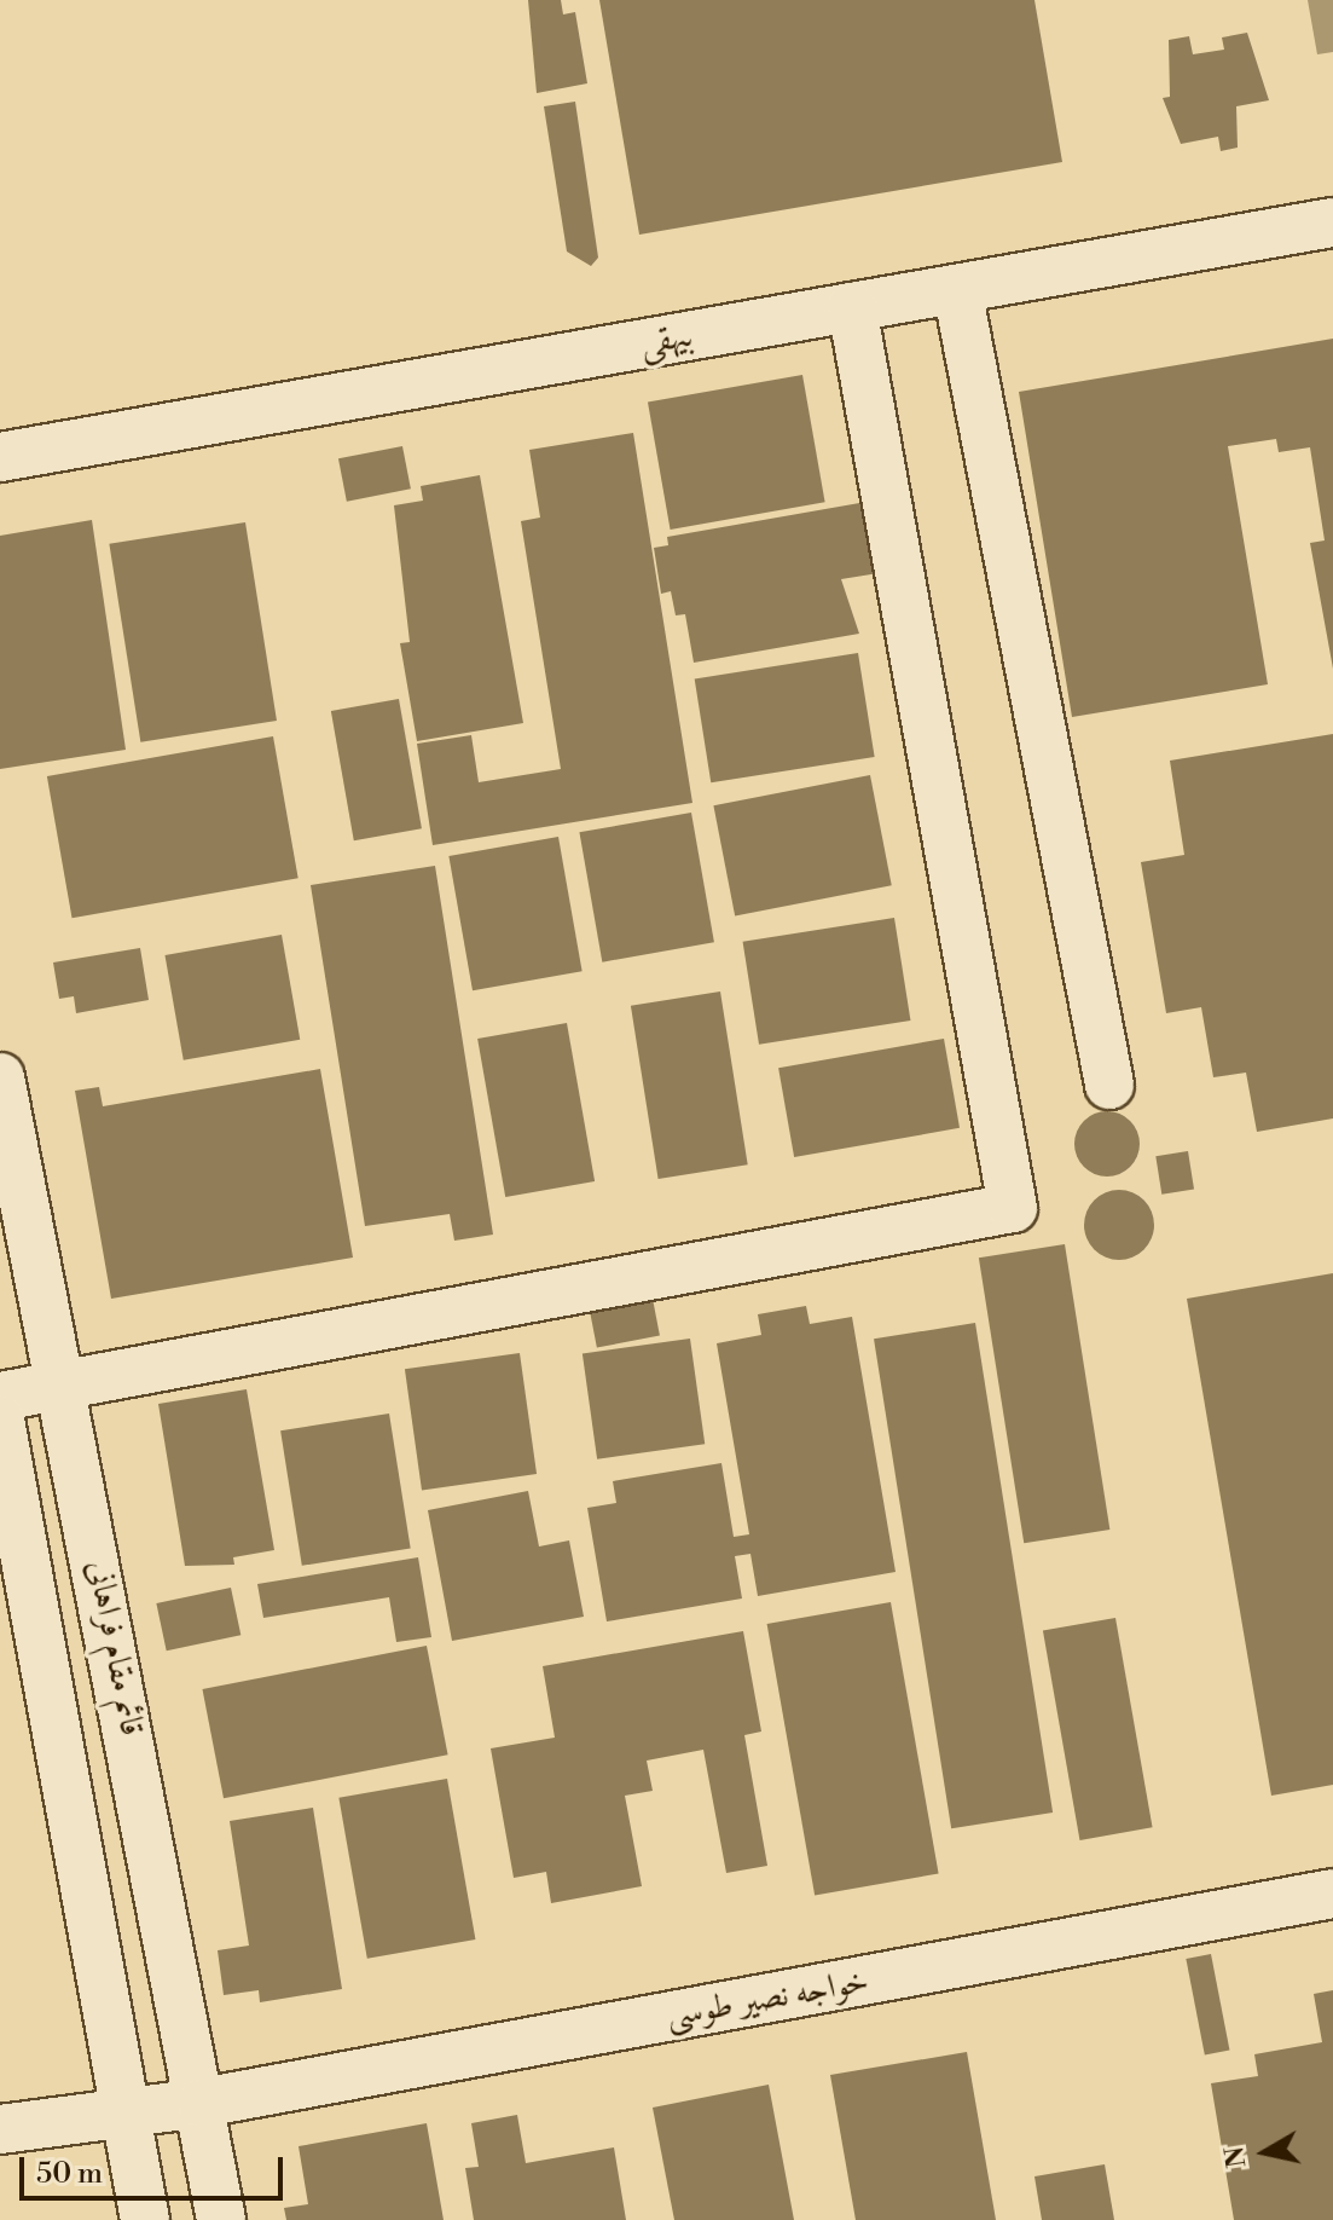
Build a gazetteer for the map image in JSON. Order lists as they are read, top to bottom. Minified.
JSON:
{"streets":{"street":["بیهقی","قائم مقام فراهانی","خواجه نصیر طوسی"]},"crossings":[["قائم مقام فراهانی","خواجه نصیر طوسی"]],"scale_bar":"50 m","north":"left"}
